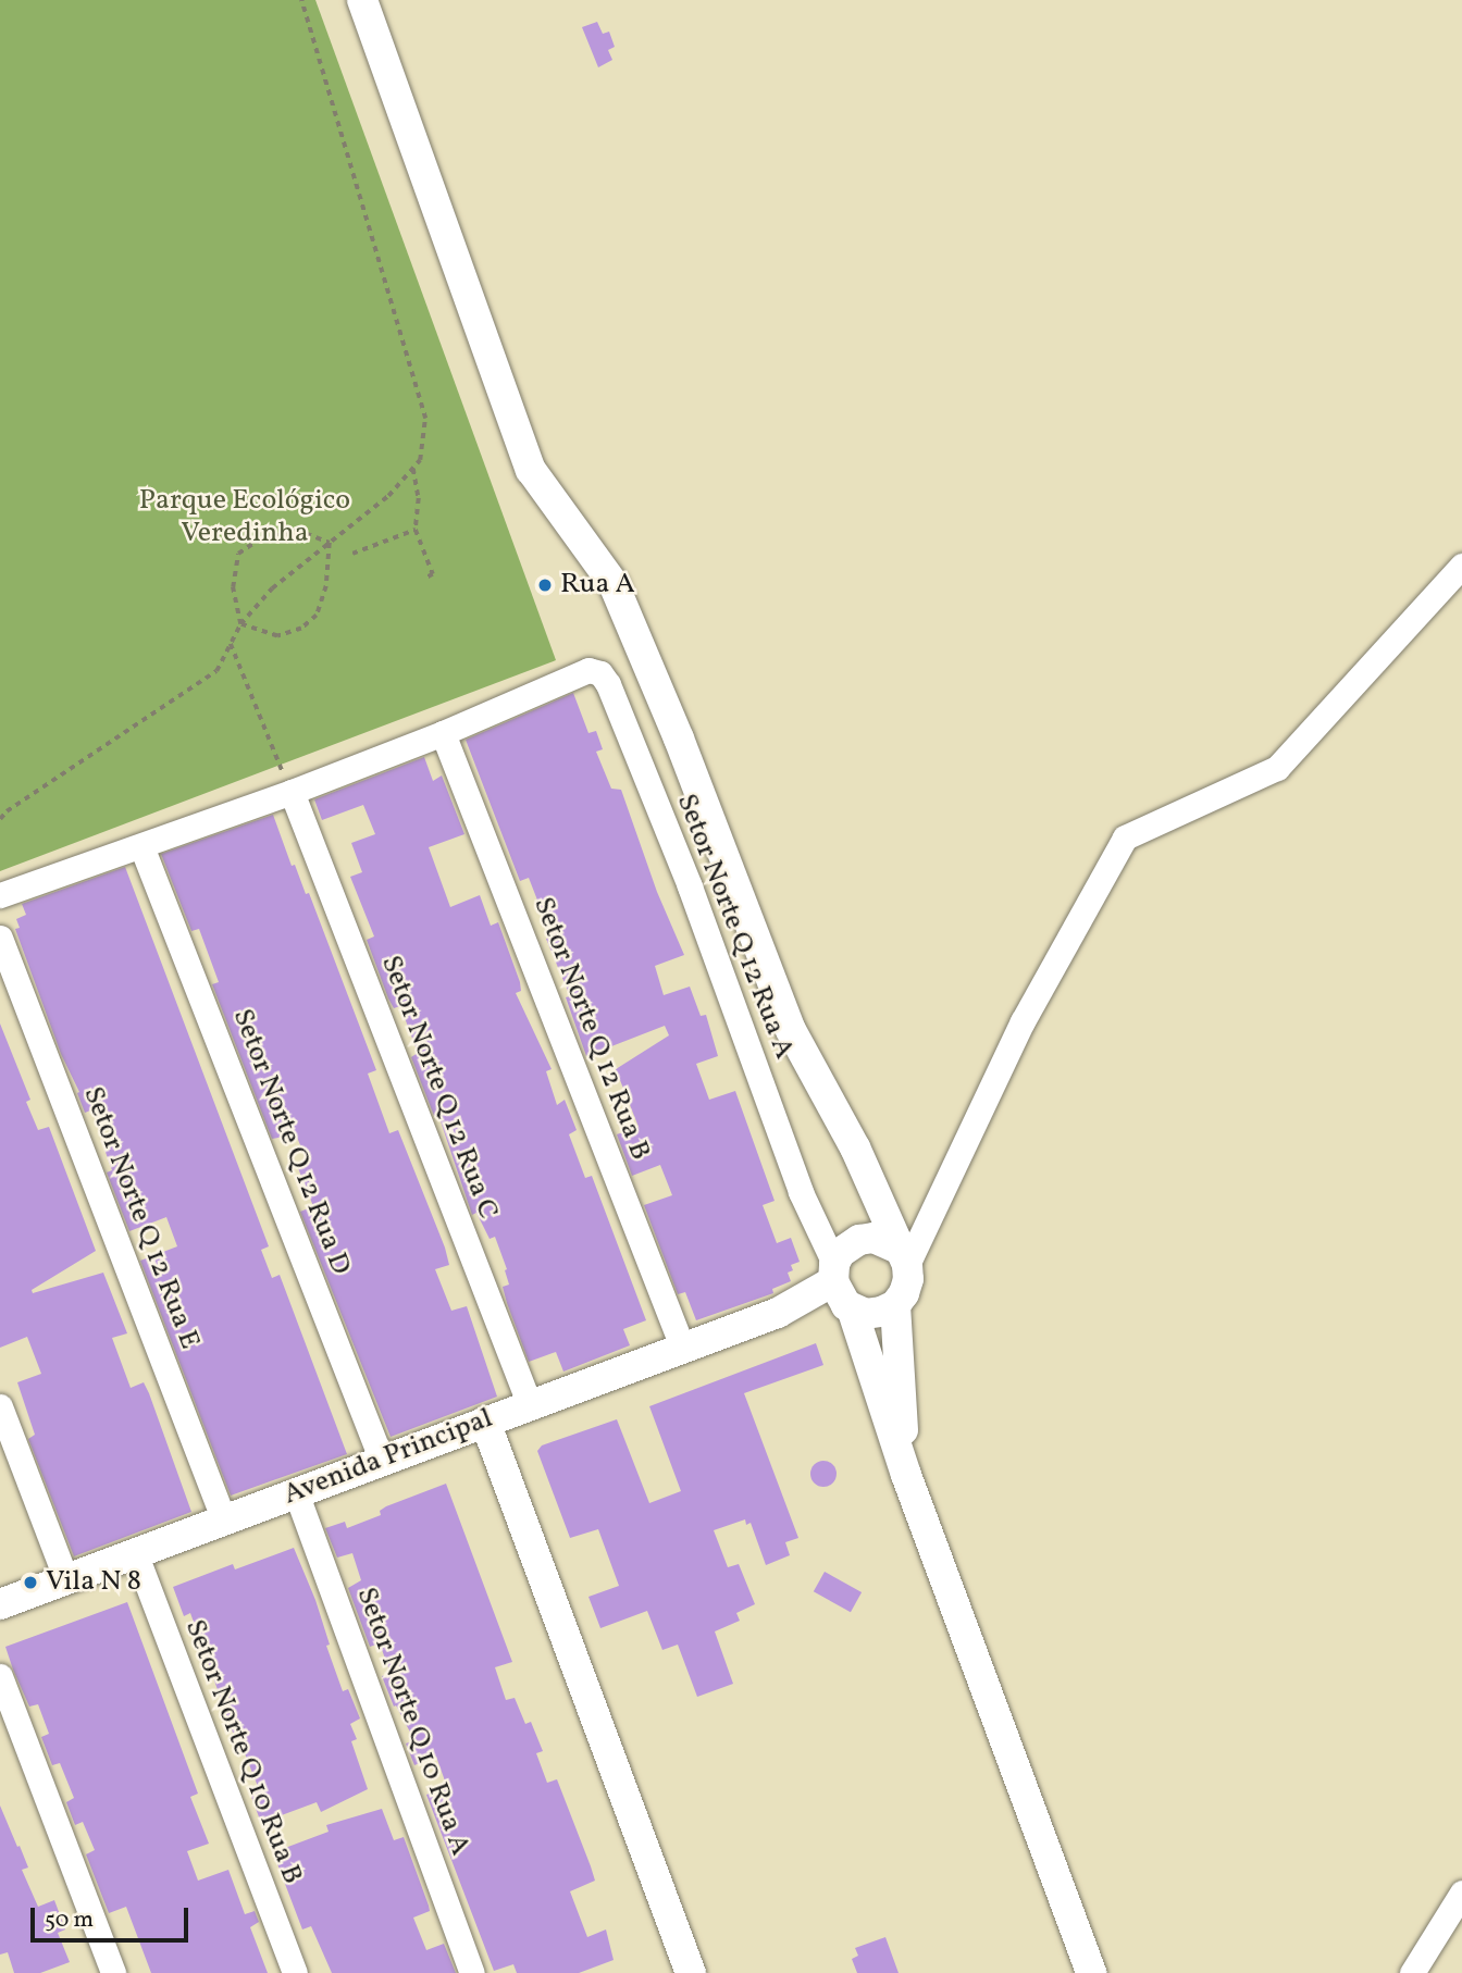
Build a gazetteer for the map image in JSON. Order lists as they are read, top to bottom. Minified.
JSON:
{"streets":{"street":["Setor Norte Q 12 Rua A","Setor Norte Q 12 Rua B","Setor Norte Q 12 Rua C","Setor Norte Q 12 Rua D","Setor Norte Q 12 Rua E","Avenida Principal","Setor Norte Q 10 Rua A","Setor Norte Q 10 Rua B"]},"crossings":[["Setor Norte Q 12 Rua A","Setor Norte Q 12 Rua B"],["Setor Norte Q 12 Rua A","Avenida Principal"],["Setor Norte Q 12 Rua B","Avenida Principal"],["Setor Norte Q 12 Rua C","Avenida Principal"],["Setor Norte Q 12 Rua D","Avenida Principal"],["Setor Norte Q 12 Rua E","Avenida Principal"],["Avenida Principal","Setor Norte Q 10 Rua A"],["Avenida Principal","Setor Norte Q 10 Rua B"]],"parks":["Parque Ecológico Veredinha"],"places":["Rua A","Vila N 8"],"scale_bar":"50 m"}
